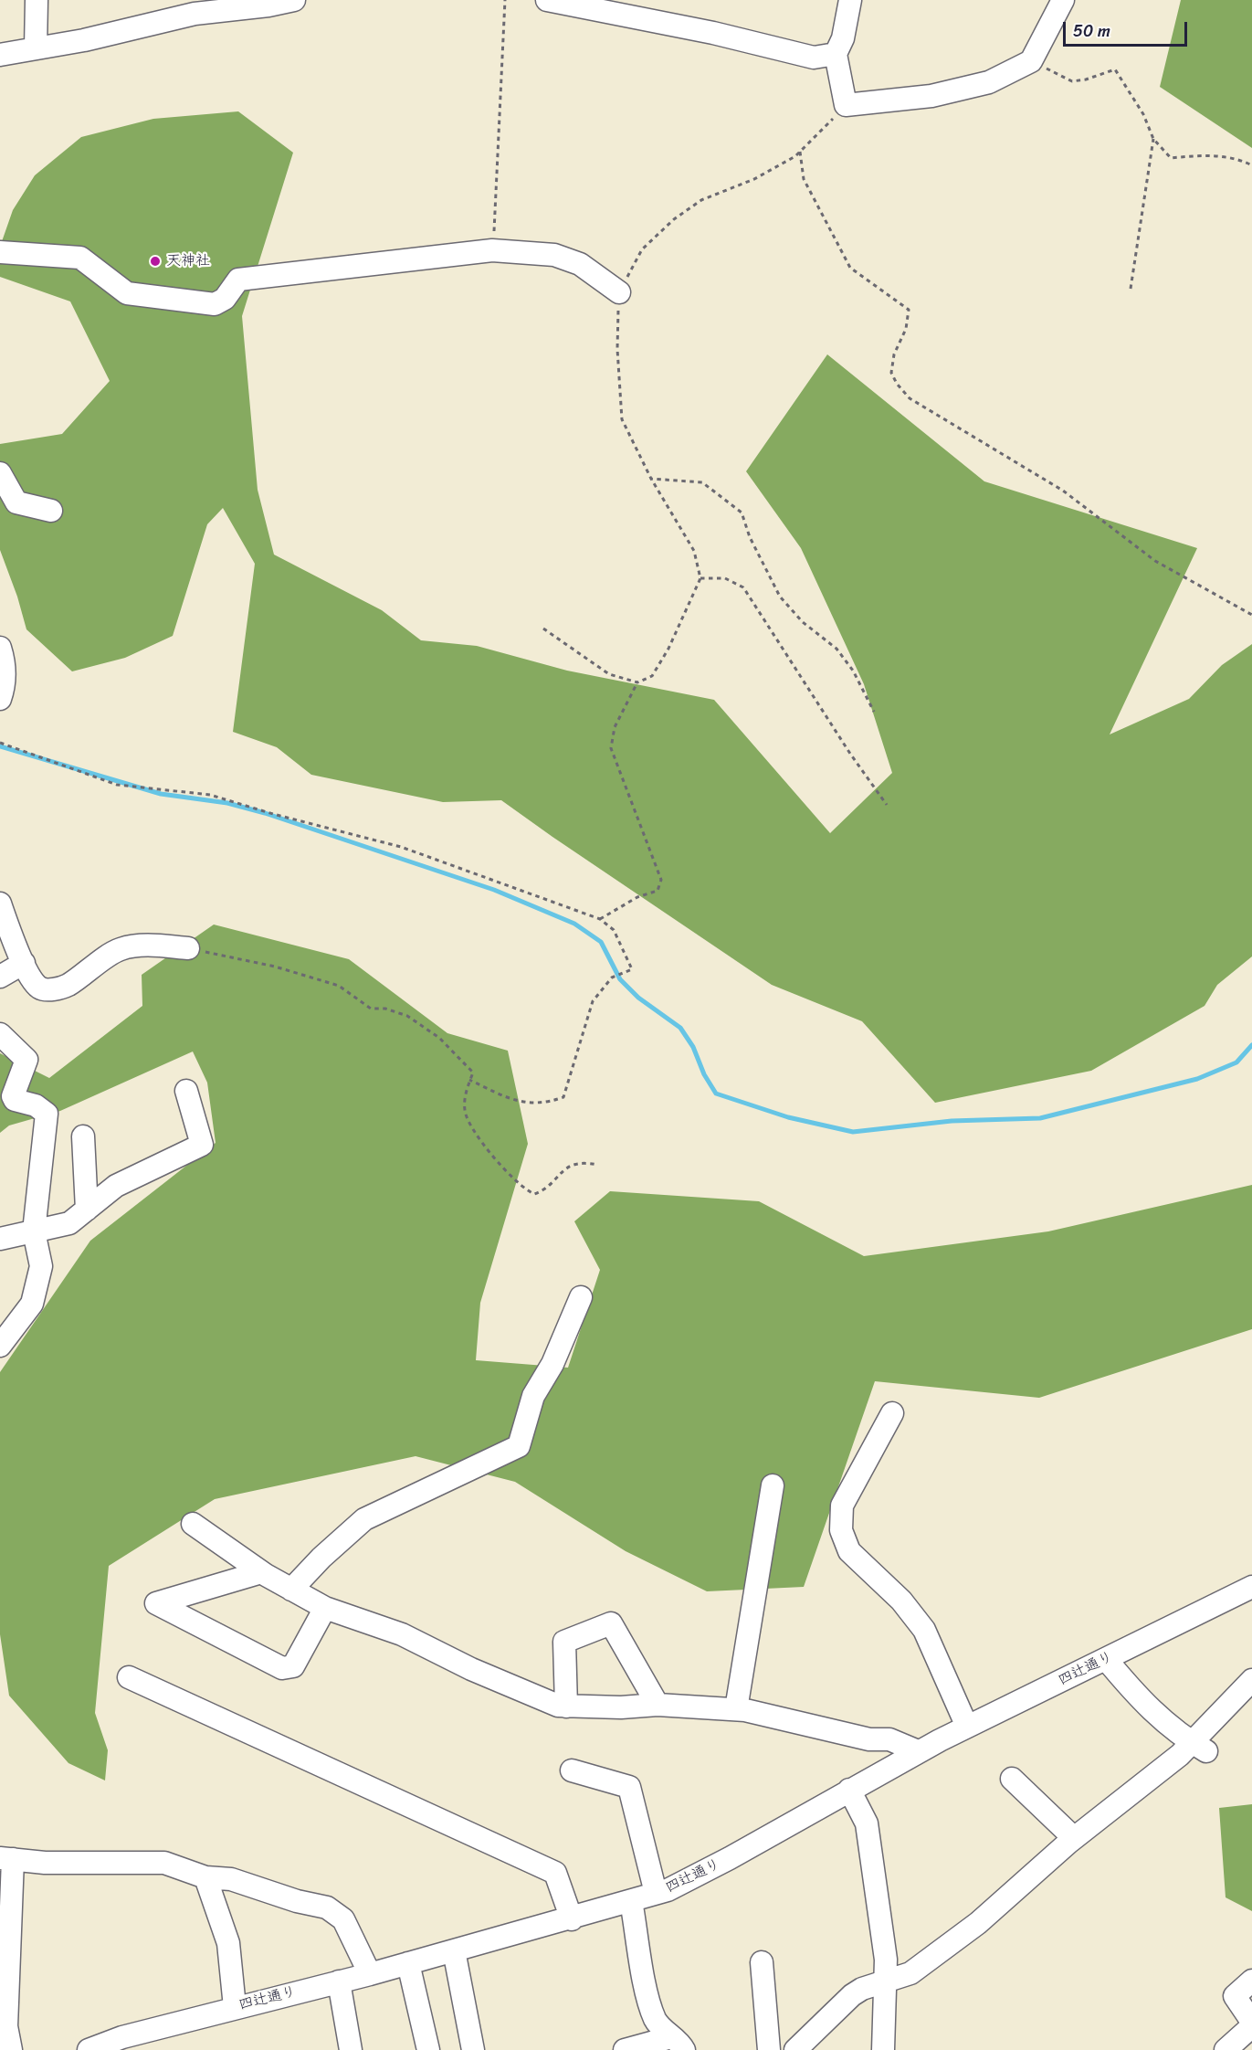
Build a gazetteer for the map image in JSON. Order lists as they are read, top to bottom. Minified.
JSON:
{"streets":{"street":["四辻通り"]},"places":["天神社"],"scale_bar":"50 m"}
